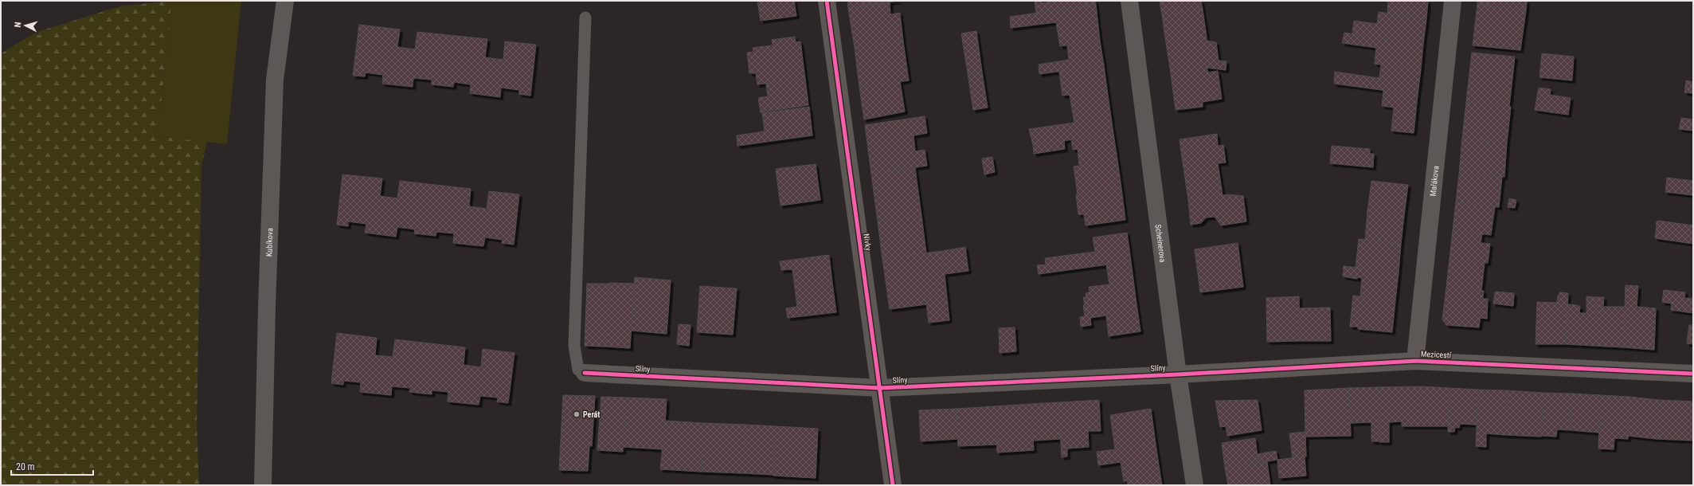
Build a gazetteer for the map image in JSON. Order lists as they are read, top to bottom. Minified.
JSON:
{"streets":{"street":["Mařákova","Nivky","Kubíkova","Scheinerova","Mezicestí","Slíny"]},"crossings":[["Mařákova","Mezicestí"],["Nivky","Slíny"],["Scheinerova","Mezicestí"],["Scheinerova","Slíny"],["Mezicestí","Slíny"]],"places":["Perát"],"scale_bar":"20 m","north":"left"}
